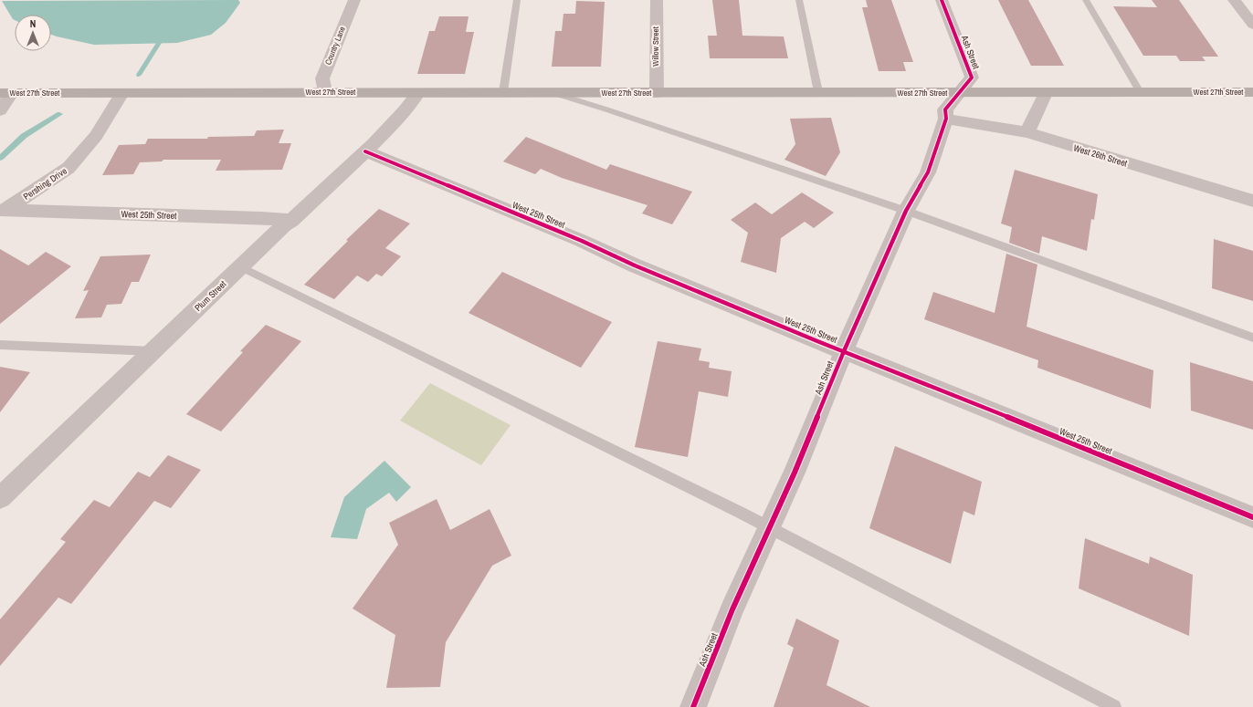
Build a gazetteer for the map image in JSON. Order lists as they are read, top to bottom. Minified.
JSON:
{"streets":{"main road":["West 27th Street"],"street":["Country Lane","Willow Street","Ash Street","West 26th Street","Pershing Drive","West 25th Street","Plum Street"]},"crossings":[["Country Lane","West 27th Street"],["Willow Street","West 27th Street"],["Ash Street","West 27th Street"],["Ash Street","West 26th Street"],["Ash Street","West 25th Street"],["West 27th Street","Pershing Drive"],["West 27th Street","Plum Street"],["Pershing Drive","West 25th Street"],["West 25th Street","Plum Street"]],"north":"top"}
